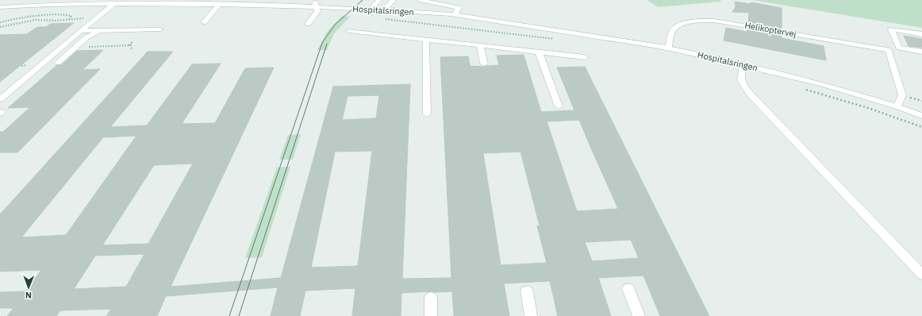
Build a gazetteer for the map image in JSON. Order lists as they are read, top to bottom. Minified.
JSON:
{"streets":{"street":["Hospitalsringen","Helikoptervej"]},"crossings":[["Hospitalsringen","Helikoptervej"]],"north":"bottom"}
